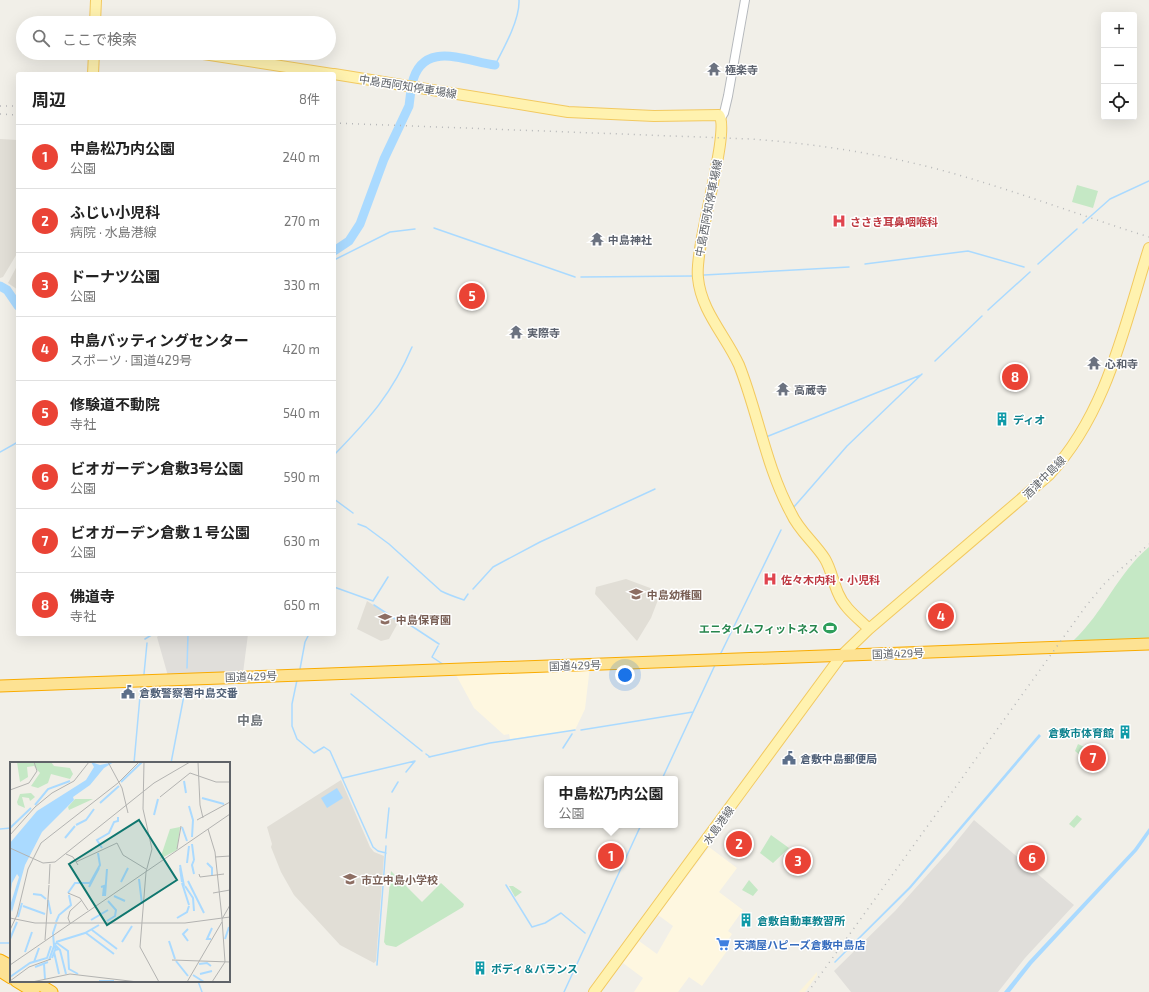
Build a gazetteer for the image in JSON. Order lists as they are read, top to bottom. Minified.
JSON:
{"streets":{"highway":["国道429号"],"main road":["中島西阿知停車場線","酒津中島線","水島港線"]},"crossings":[["中島西阿知停車場線","酒津中島線"],["国道429号","水島港線"]],"districts":["中島"],"places":{"temple":["極楽寺","中島神社","実際寺","心和寺","高蔵寺"],"hospital":["ささき耳鼻咽喉科","佐々木内科・小児科"],"building":["ディオ","倉敷市体育館","倉敷自動車教習所","ボディ＆バランス"],"school or university":["中島幼稚園","中島保育園","市立中島小学校"],"sports":["エニタイムフィットネス"],"public building":["倉敷警察署中島交番","倉敷中島郵便局"],"supermarket":["天満屋ハピーズ倉敷中島店"]},"page":{"map_buttons":["+","−"],"search":"ここで検索","heading":["周辺","8件"],"list":[{"mark":"1","name":"中島松乃内公園","note":"公園","value":"240 m"},{"mark":"2","name":"ふじい小児科","note":"病院 · 水島港線","value":"270 m"},{"mark":"3","name":"ドーナツ公園","note":"公園","value":"330 m"},{"mark":"4","name":"中島バッティングセンター","note":"スポーツ · 国道429号","value":"420 m"},{"mark":"5","name":"修験道不動院","note":"寺社","value":"540 m"},{"mark":"6","name":"ビオガーデン倉敷3号公園","note":"公園","value":"590 m"},{"mark":"7","name":"ビオガーデン倉敷１号公園","note":"公園","value":"630 m"},{"mark":"8","name":"佛道寺","note":"寺社","value":"650 m"}],"pins":["5","8","4","7","2","1","6","3"],"popup":["中島松乃内公園","公園"]}}
